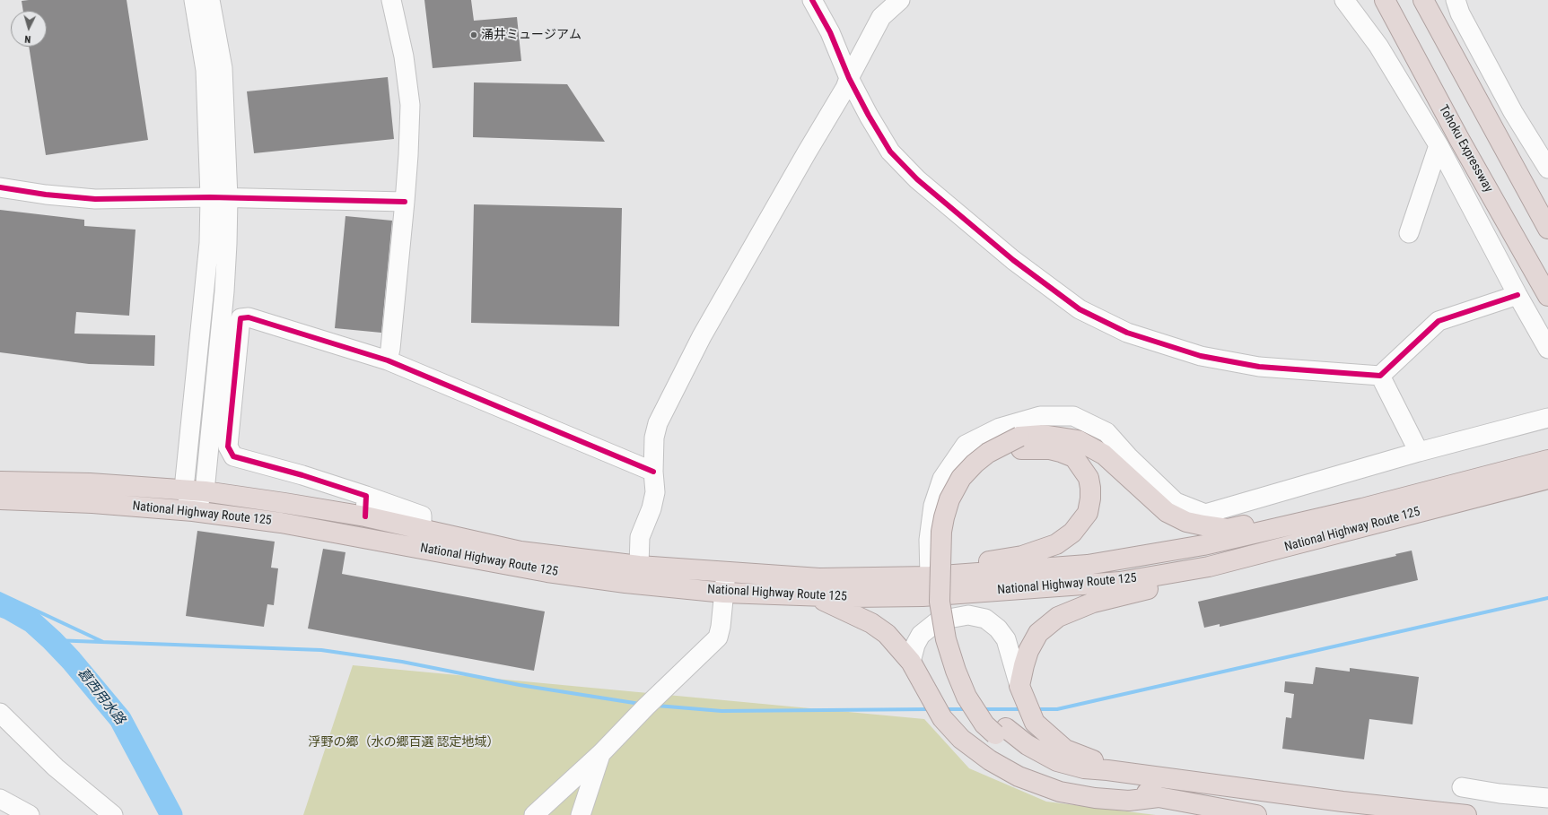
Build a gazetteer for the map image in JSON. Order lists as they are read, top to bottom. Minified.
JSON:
{"streets":{"highway":["Tohoku Expressway","National Highway Route 125"]},"water":["葛西用水路"],"parks":["浮野の郷（水の郷百選 認定地域）"],"places":["涌井ミュージアム"],"north":"bottom"}
